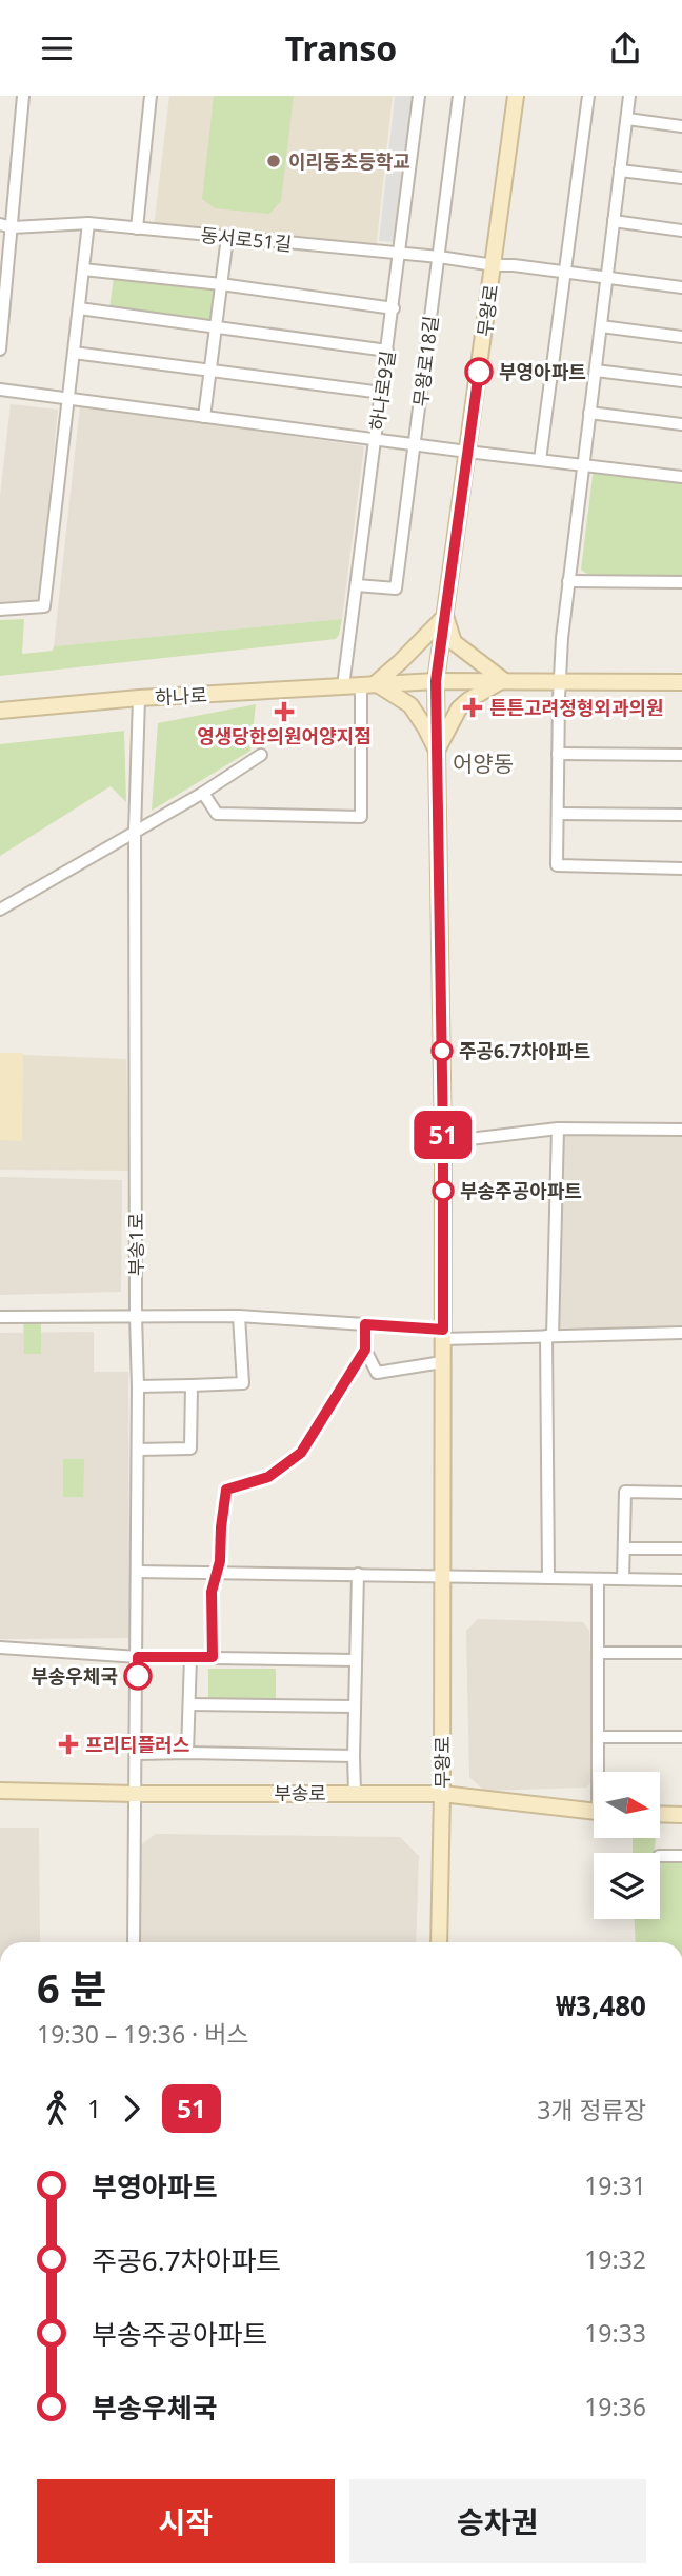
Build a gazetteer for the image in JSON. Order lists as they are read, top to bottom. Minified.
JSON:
{"streets":{"street":["동서로51길","무왕로","무왕로18길","하나로9길","하나로","부송1로","부송로"]},"crossings":[["동서로51길","무왕로"],["동서로51길","무왕로18길"],["동서로51길","하나로9길"],["무왕로","하나로"],["무왕로","부송로"],["무왕로18길","하나로9길"],["하나로9길","하나로"],["하나로","부송1로"],["부송1로","부송로"]],"districts":["어양동"],"places":{"other":["이리동초등학교","부영아파트","주공6.7차아파트","부송주공아파트","부송우체국"],"health":["튼튼고려정형외과의원","영생당한의원어양지점","프리티플러스"]},"lines":["bus line 51"],"north":"right","page":{"header":"Transo","on_map":"51","heading":["6 분","19:30 – 19:36 · 버스","₩3,480"],"legs":["1","51","3개 정류장"],"list":[{"name":"부영아파트","value":"19:31"},{"name":"주공6.7차아파트","value":"19:32"},{"name":"부송주공아파트","value":"19:33"},{"name":"부송우체국","value":"19:36"}],"buttons":["시작","승차권"]}}
